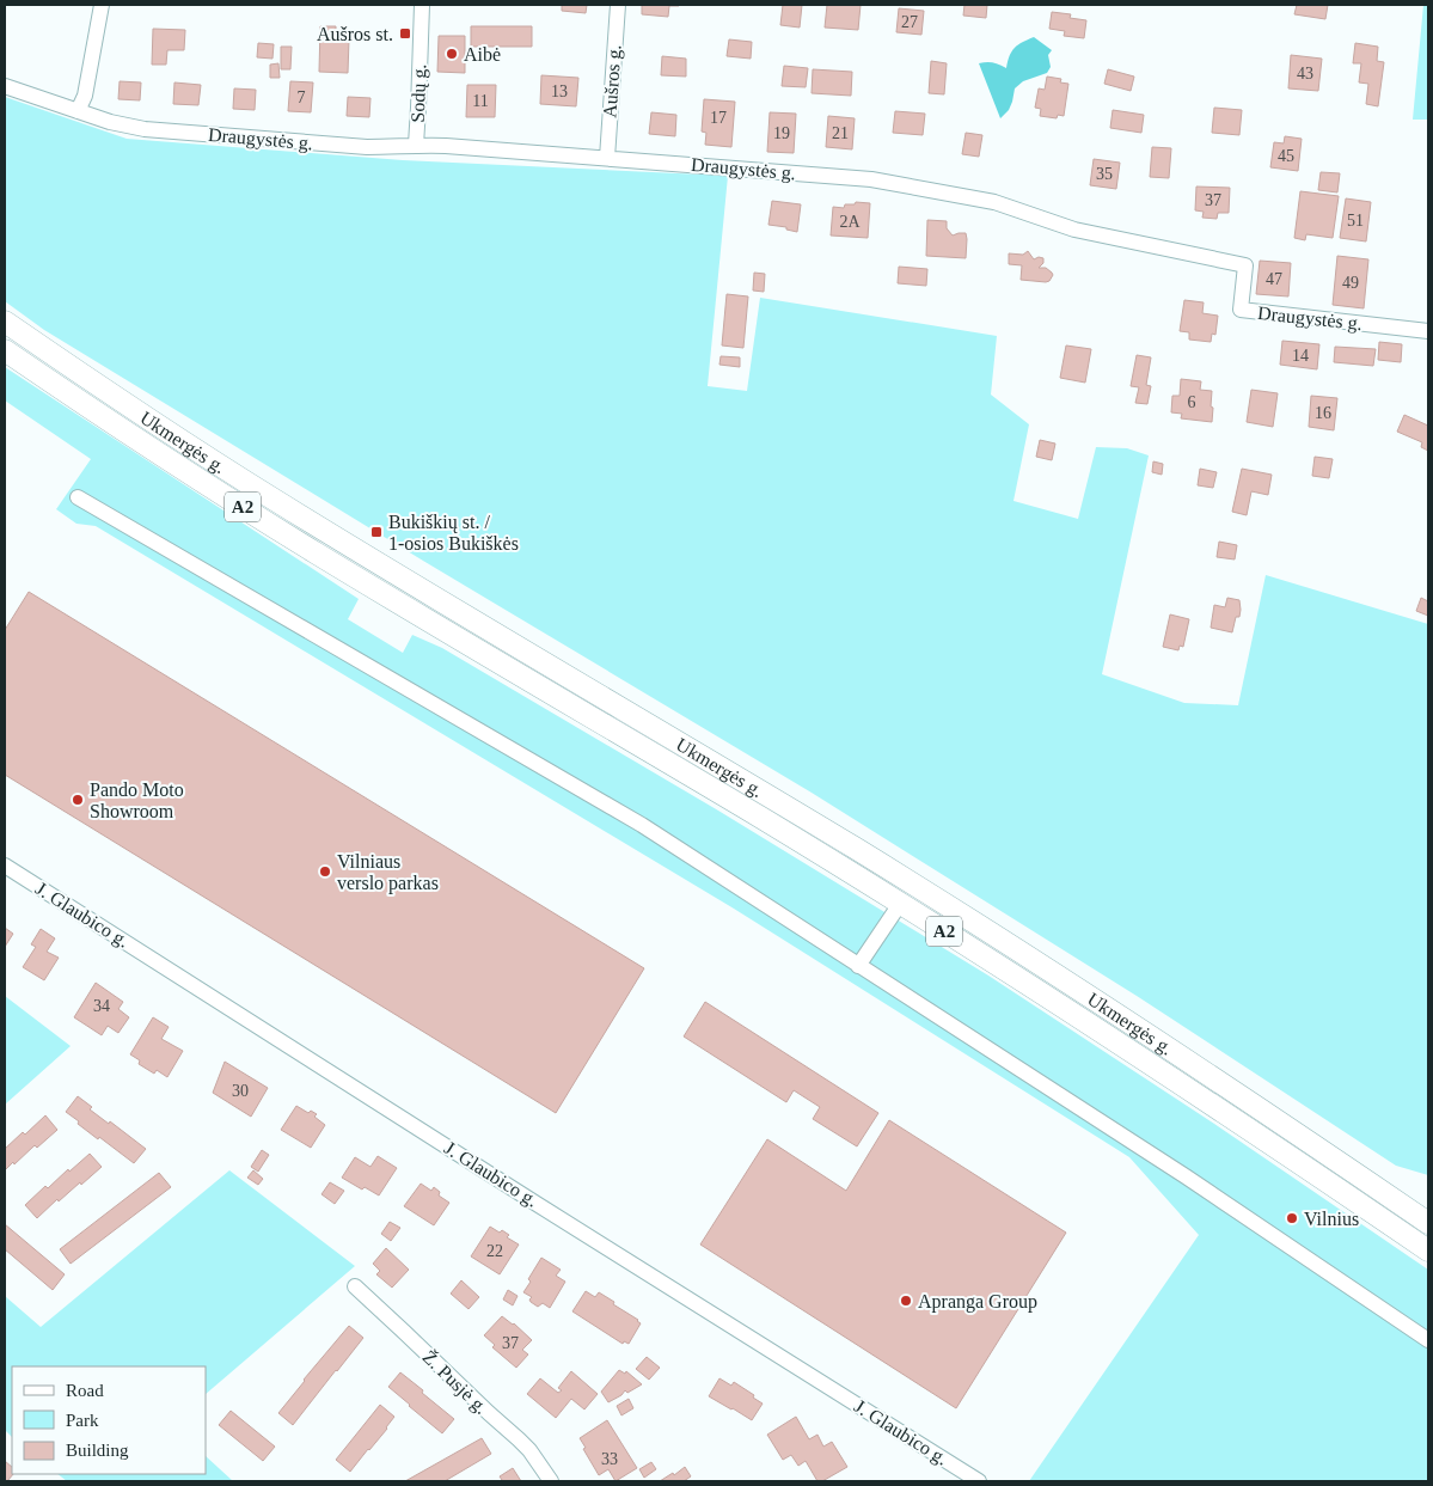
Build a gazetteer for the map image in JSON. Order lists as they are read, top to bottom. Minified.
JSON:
{"streets":{"highway":["Ukmergės g.","A2"],"street":["Aušros g.","Sodų g.","Draugystės g.","J. Glaubico g.","Ž. Pusjė g."]},"crossings":[["Aušros g.","Draugystės g."],["Sodų g.","Draugystės g."]],"places":{"transit":["Aušros st.","Bukiškių st. / 1-osios Bukiškės"],"other":["Aibė","Pando Moto Showroom","Vilniaus verslo parkas","Vilnius","Apranga Group"]},"house_numbers":["27","43","13","7","11","17","19","21","45","35","37","51","2A","47","49","14","6","16","34","30","22","37","33"],"legend":["Road","Park","Building"]}
